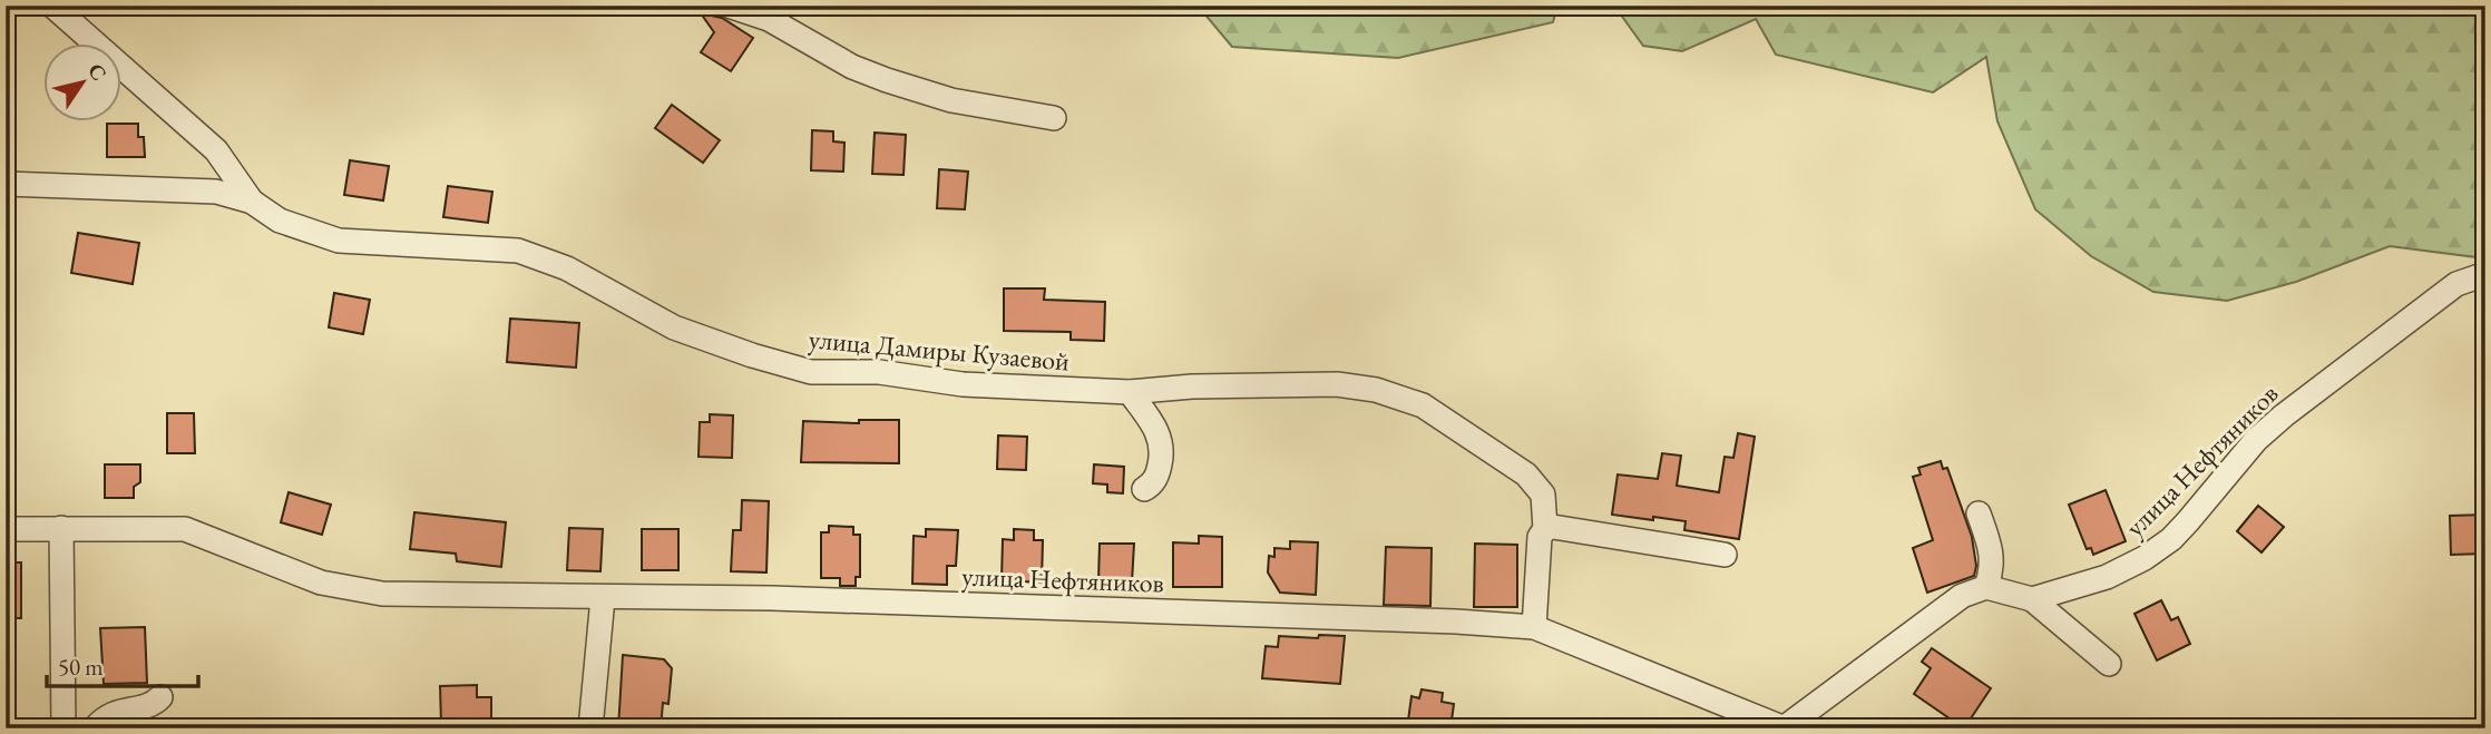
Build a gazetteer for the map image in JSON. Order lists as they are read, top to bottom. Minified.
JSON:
{"streets":{"street":["улица Дамиры Кузаевой","улица Нефтяников"]},"crossings":[["улица Дамиры Кузаевой","улица Нефтяников"]],"scale_bar":"50 m","north":"top right"}
